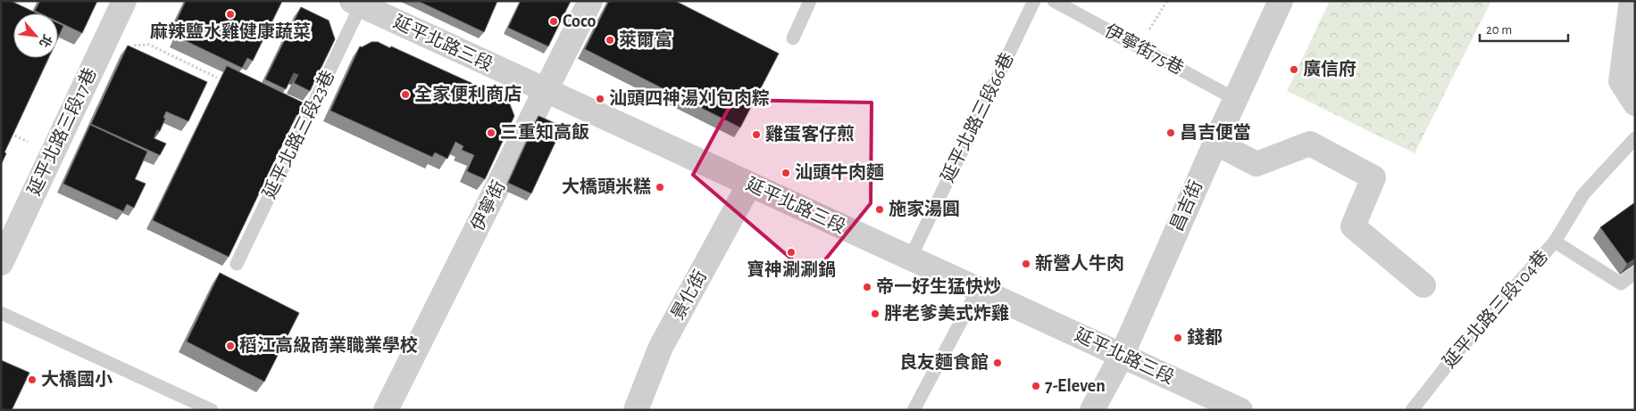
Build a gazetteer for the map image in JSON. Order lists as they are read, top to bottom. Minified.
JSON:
{"streets":{"street":["延平北路三段","延平北路三段17巷","伊寧街","昌吉街","景化街"],"lane":["伊寧街75巷","延平北路三段66巷","延平北路三段23巷","延平北路三段104巷"]},"crossings":[["延平北路三段","延平北路三段66巷"],["延平北路三段","延平北路三段23巷"],["延平北路三段","伊寧街"],["延平北路三段","昌吉街"],["延平北路三段","景化街"],["伊寧街75巷","昌吉街"]],"places":["麻辣鹽水雞健康蔬菜","Coco","萊爾富","廣信府","全家便利商店","汕頭四神湯刈包肉粽","三重知高飯","昌吉便當","雞蛋客仔煎","汕頭牛肉麵","大橋頭米糕","施家湯圓","寶神涮涮鍋","新營人牛肉","帝一好生猛快炒","胖老爹美式炸雞","錢都","稻江高級商業職業學校","良友麵食館","大橋國小","7-Eleven"],"scale_bar":"20 m","north":"bottom right"}
